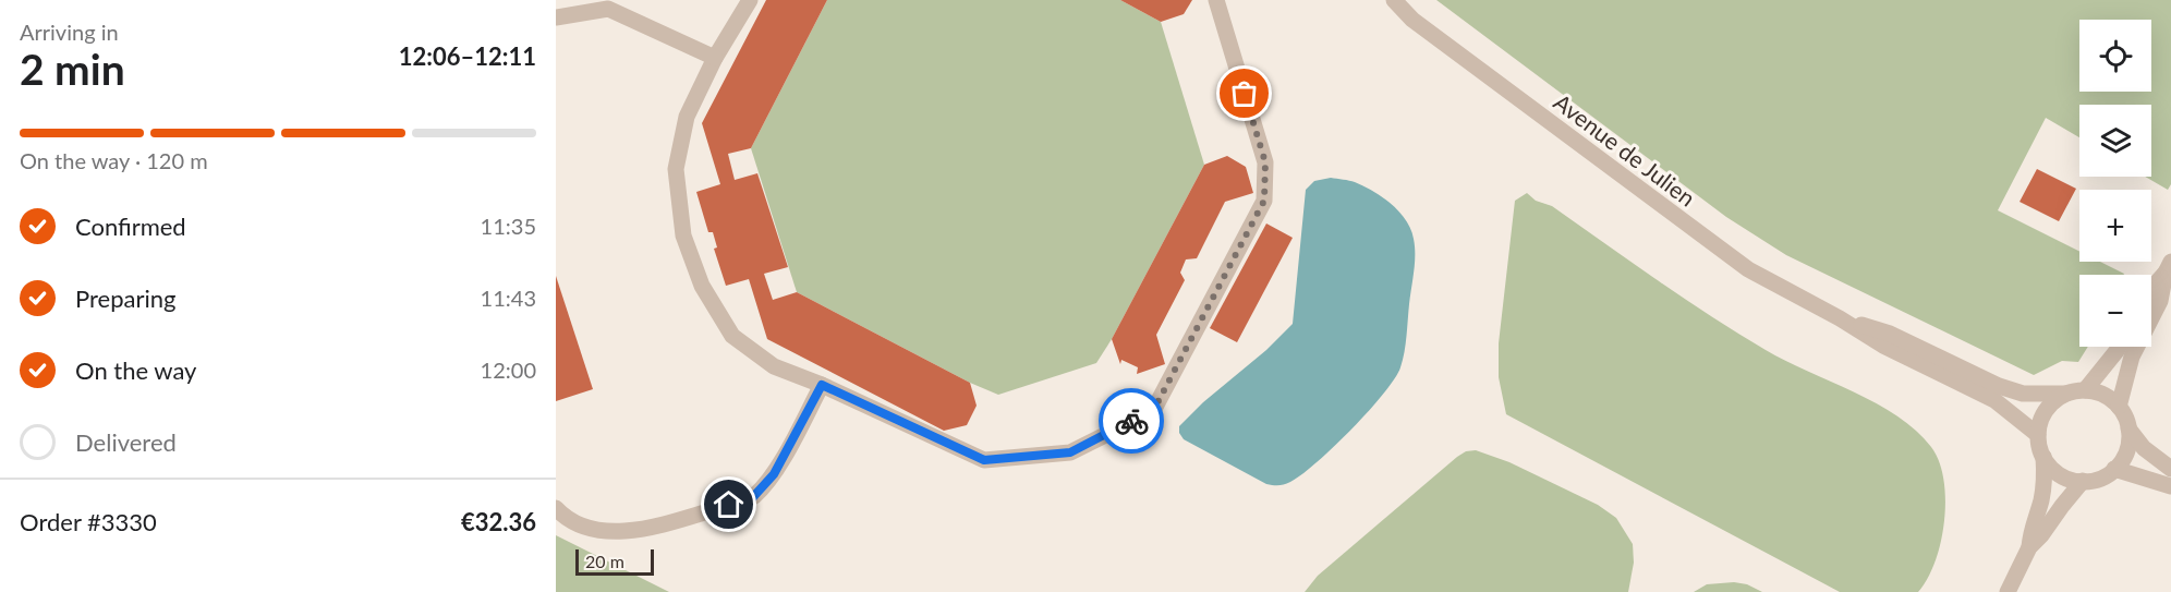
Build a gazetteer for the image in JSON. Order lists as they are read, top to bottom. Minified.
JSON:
{"streets":{"street":["Avenue de Julien"]},"scale_bar":"20 m","page":{"heading":["2 min","Arriving in","12:06–12:11"],"panel":["Order #3330","€32.36"],"map_buttons":["+","−"],"bar":"On the way · 120 m","list":[["Confirmed","11:35"],["Preparing","11:43"],["On the way","12:00"],"Delivered"],"scale":"20 m"}}
